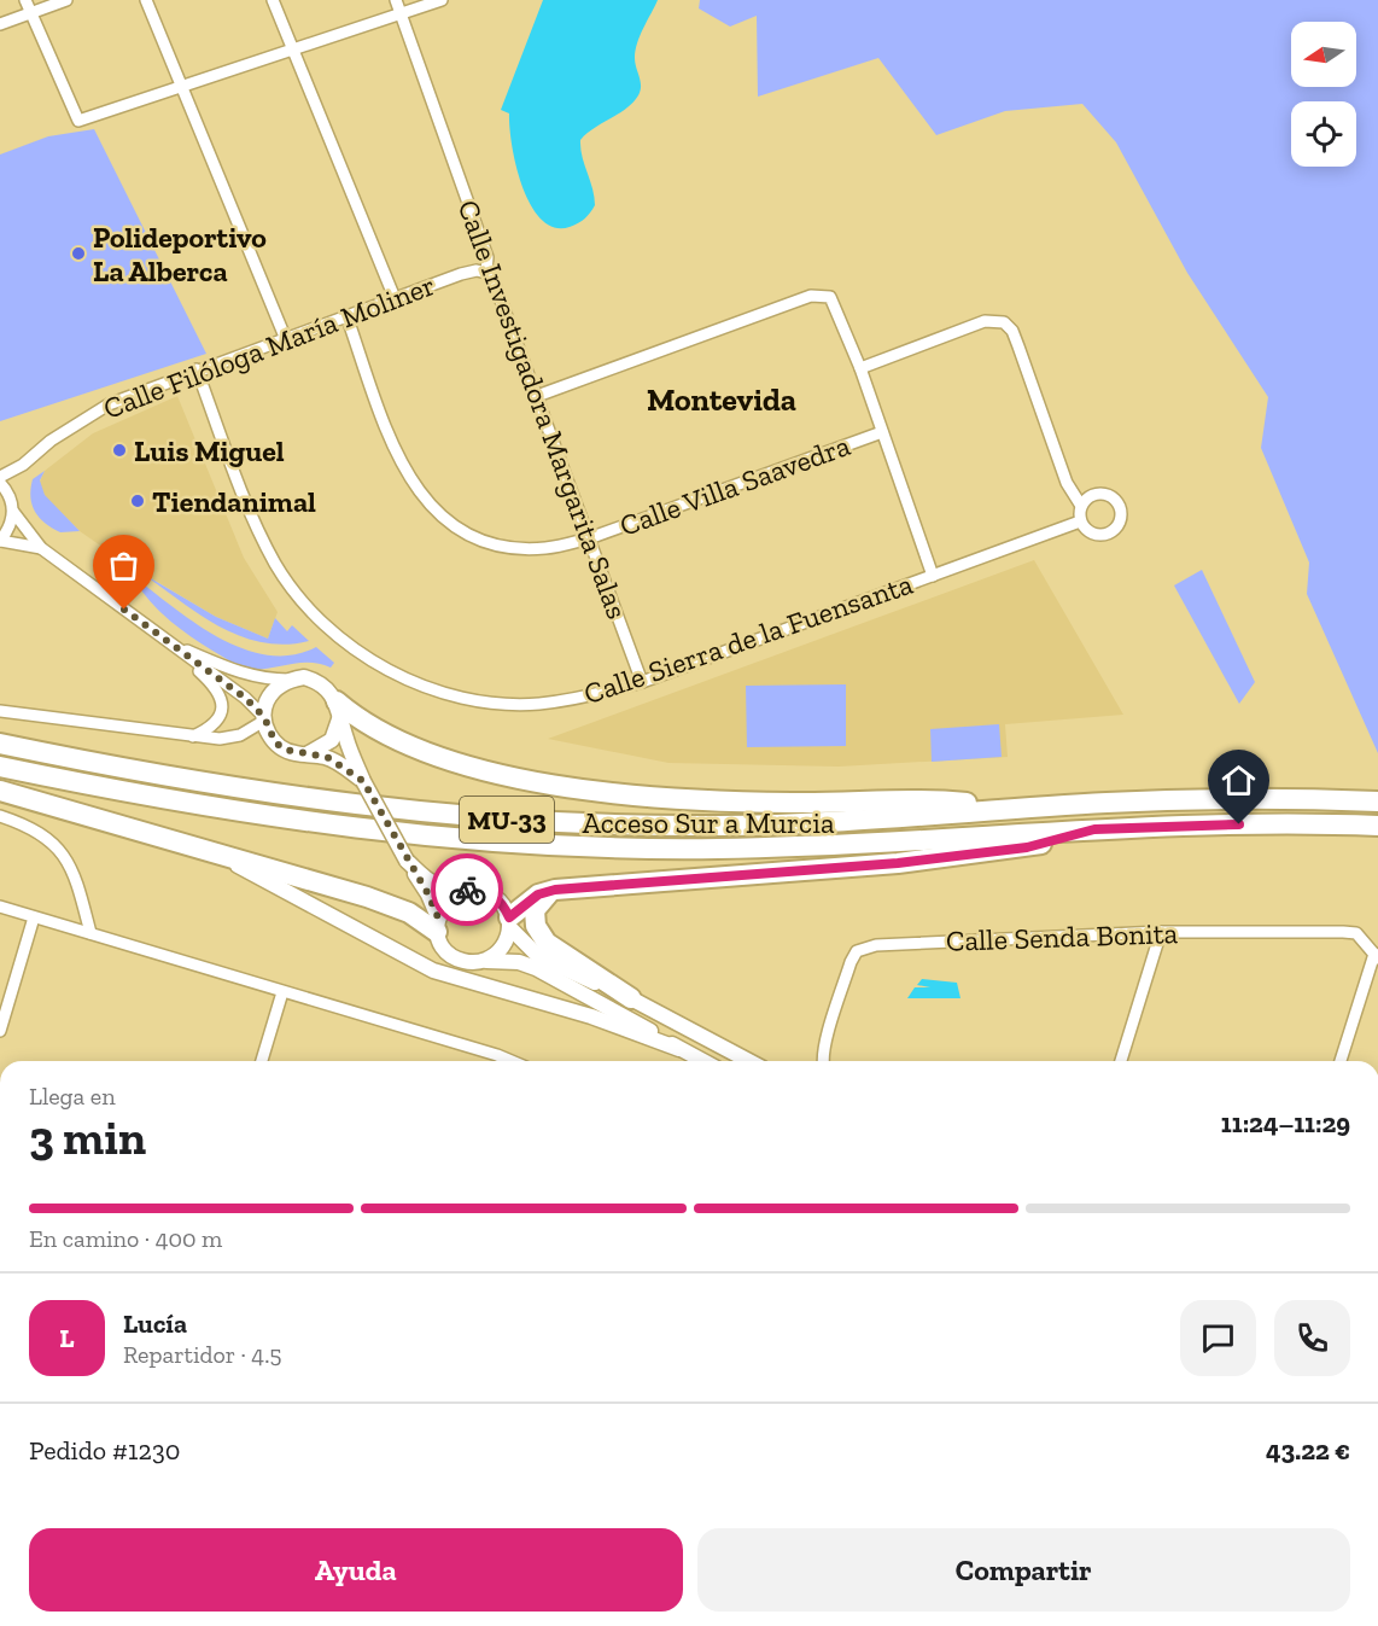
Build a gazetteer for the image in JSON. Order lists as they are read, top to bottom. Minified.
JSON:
{"streets":{"highway":["MU-33","Acceso Sur a Murcia"],"street":["Calle Filóloga María Moliner","Calle Investigadora Margarita Salas","Calle Villa Saavedra","Calle Sierra de la Fuensanta","Calle Senda Bonita"]},"crossings":[["Calle Filóloga María Moliner","Calle Investigadora Margarita Salas"],["Calle Filóloga María Moliner","Calle Villa Saavedra"],["Calle Filóloga María Moliner","Calle Sierra de la Fuensanta"],["Calle Investigadora Margarita Salas","Calle Villa Saavedra"],["Calle Investigadora Margarita Salas","Calle Sierra de la Fuensanta"]],"districts":["Montevida"],"places":["Polideportivo La Alberca","Luis Miguel","Tiendanimal"],"north":"left","page":{"heading":["3 min","Llega en","11:24–11:29"],"panel":["Lucía","Repartidor · 4.5","Pedido #1230","43.22 €"],"bar":"En camino · 400 m","round":"L","buttons":["Ayuda","Compartir"]}}
